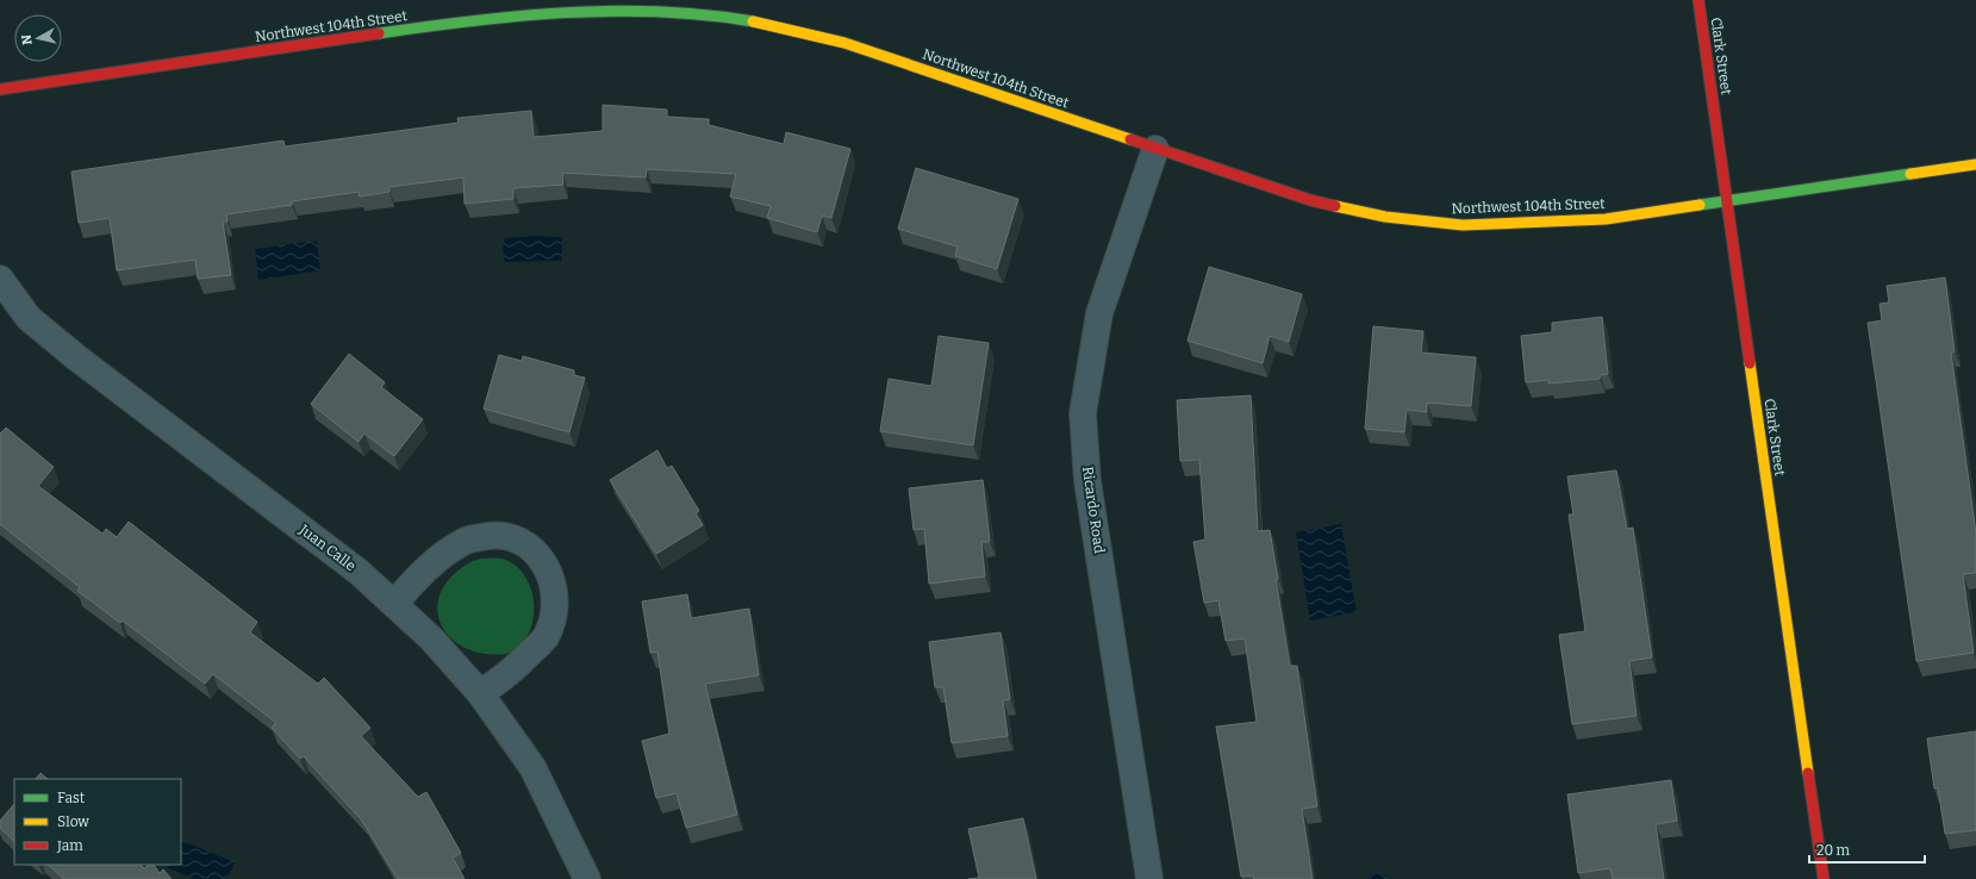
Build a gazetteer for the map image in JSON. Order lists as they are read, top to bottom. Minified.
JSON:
{"streets":{"street":["Northwest 104th Street","Clark Street","Ricardo Road","Juan Calle"]},"crossings":[["Northwest 104th Street","Clark Street"],["Northwest 104th Street","Ricardo Road"]],"legend":["Fast","Slow","Jam"],"scale_bar":"20 m","north":"left"}
